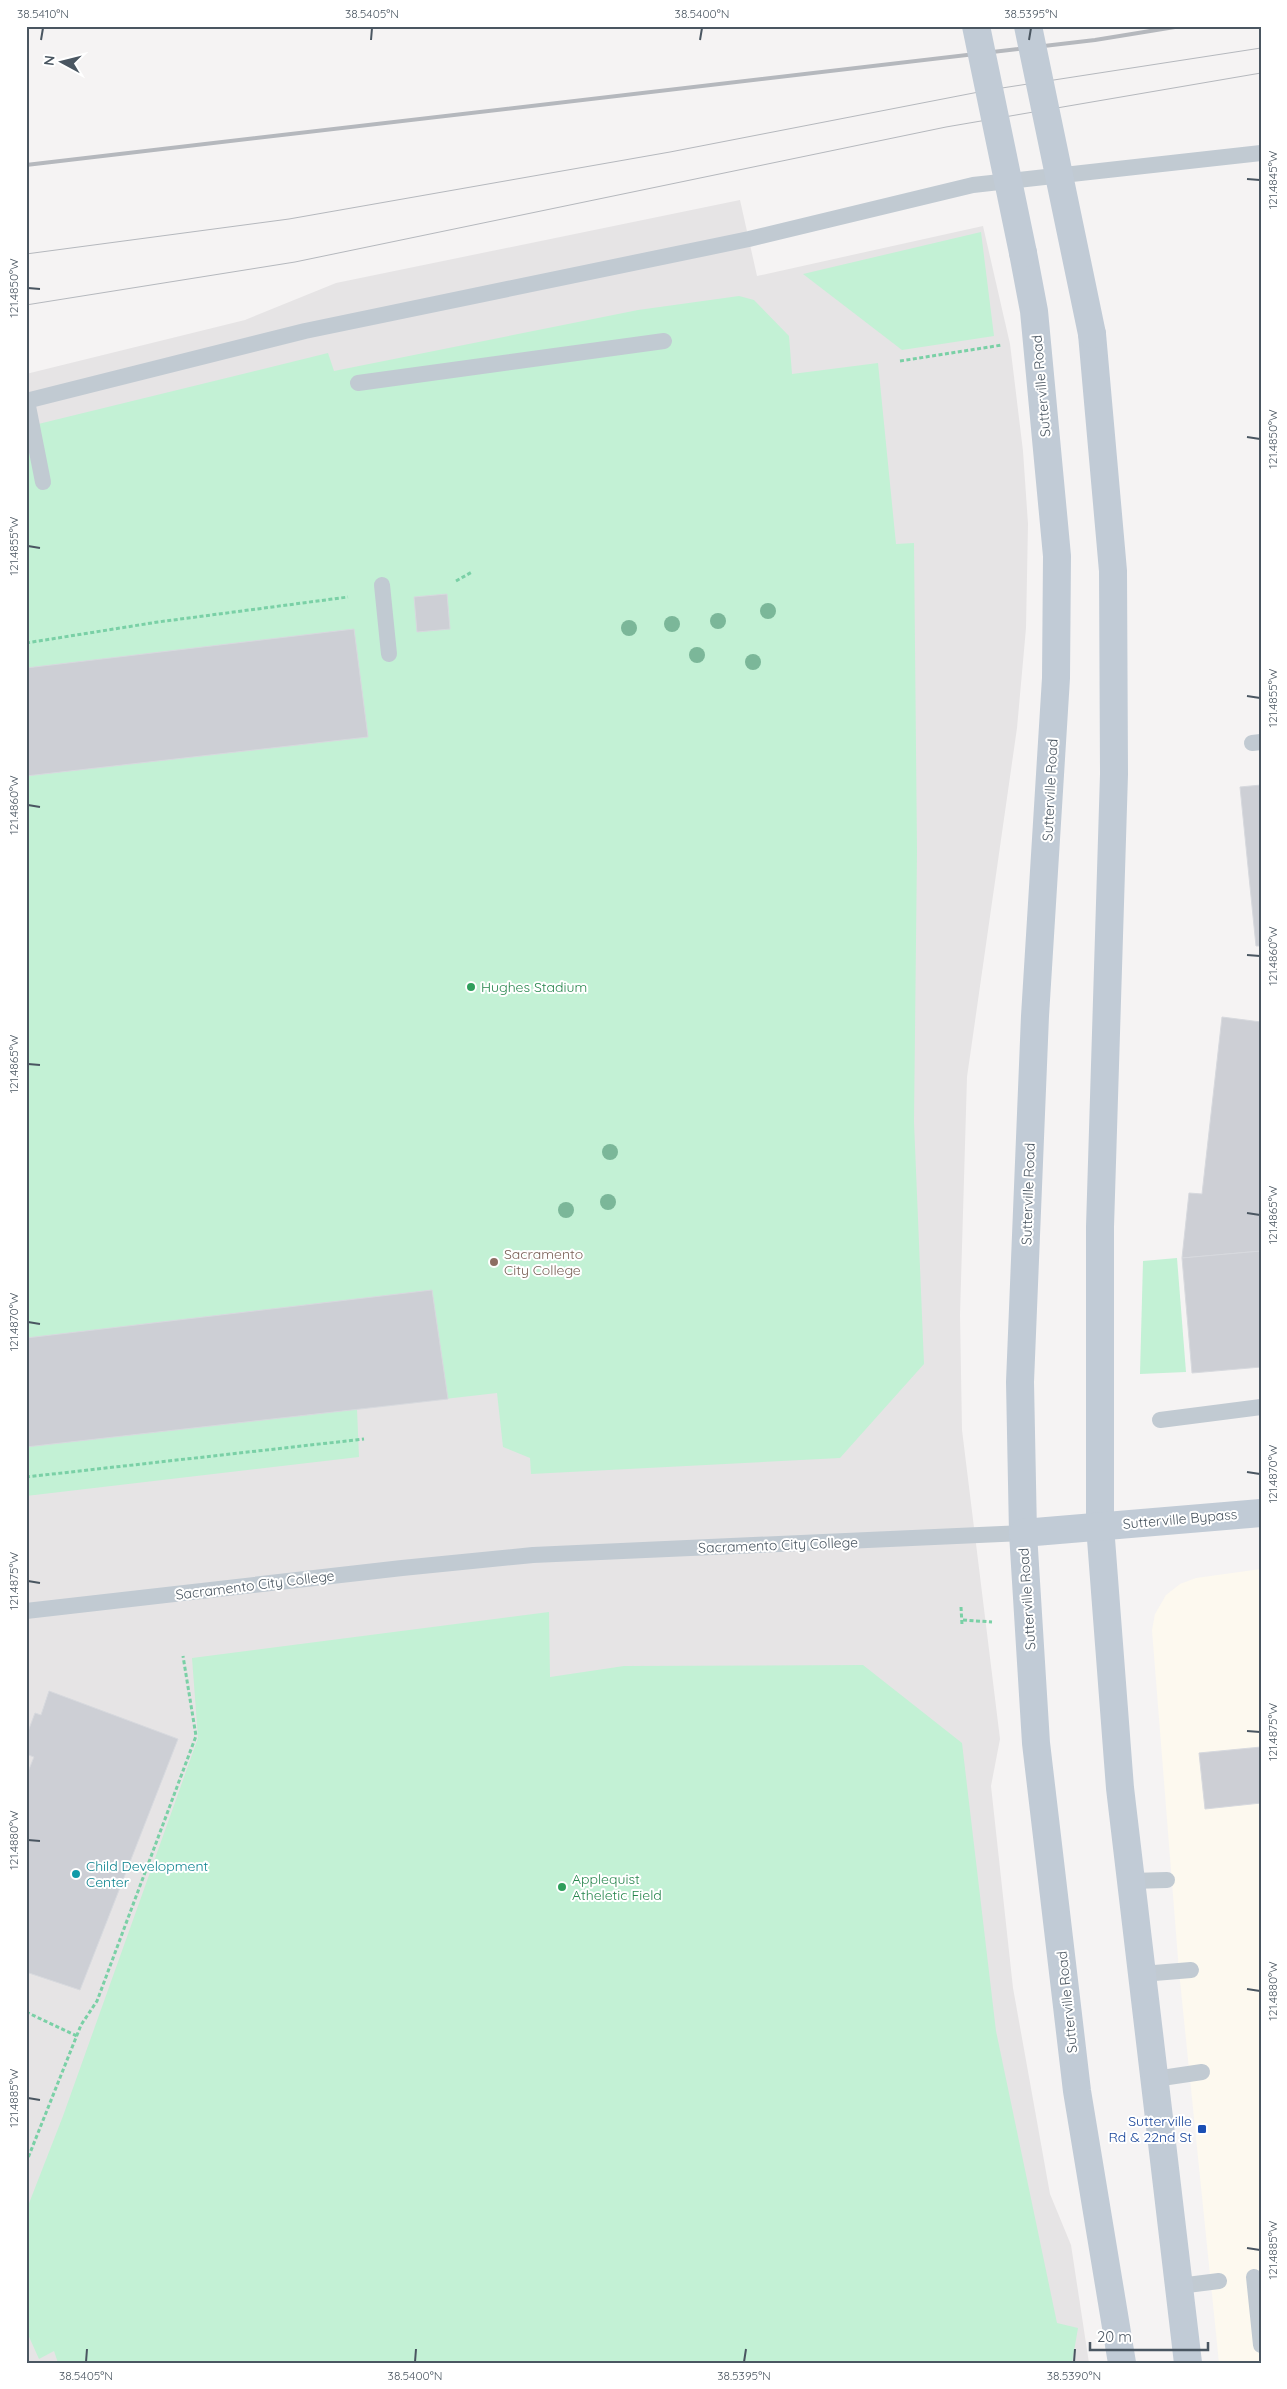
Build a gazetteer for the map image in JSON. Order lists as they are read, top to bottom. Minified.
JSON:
{"streets":{"main road":["Sutterville Road","Sutterville Bypass"],"lane":["Sacramento City College"]},"crossings":[["Sutterville Road","Sutterville Bypass"],["Sutterville Road","Sacramento City College"],["Sutterville Bypass","Sacramento City College"]],"places":{"other":["Hughes Stadium","Sacramento City College","Child Development Center","Applequist Atheletic Field"],"transit":["Sutterville Rd & 22nd St"]},"scale_bar":"20 m","north":"left","coordinates":["38.5410°N","38.5405°N","38.5400°N","38.5395°N","121.4845°W","121.4850°W","121.4855°W","121.4860°W","121.4865°W","121.4870°W","121.4875°W","121.4880°W","121.4885°W","38.5390°N"]}
